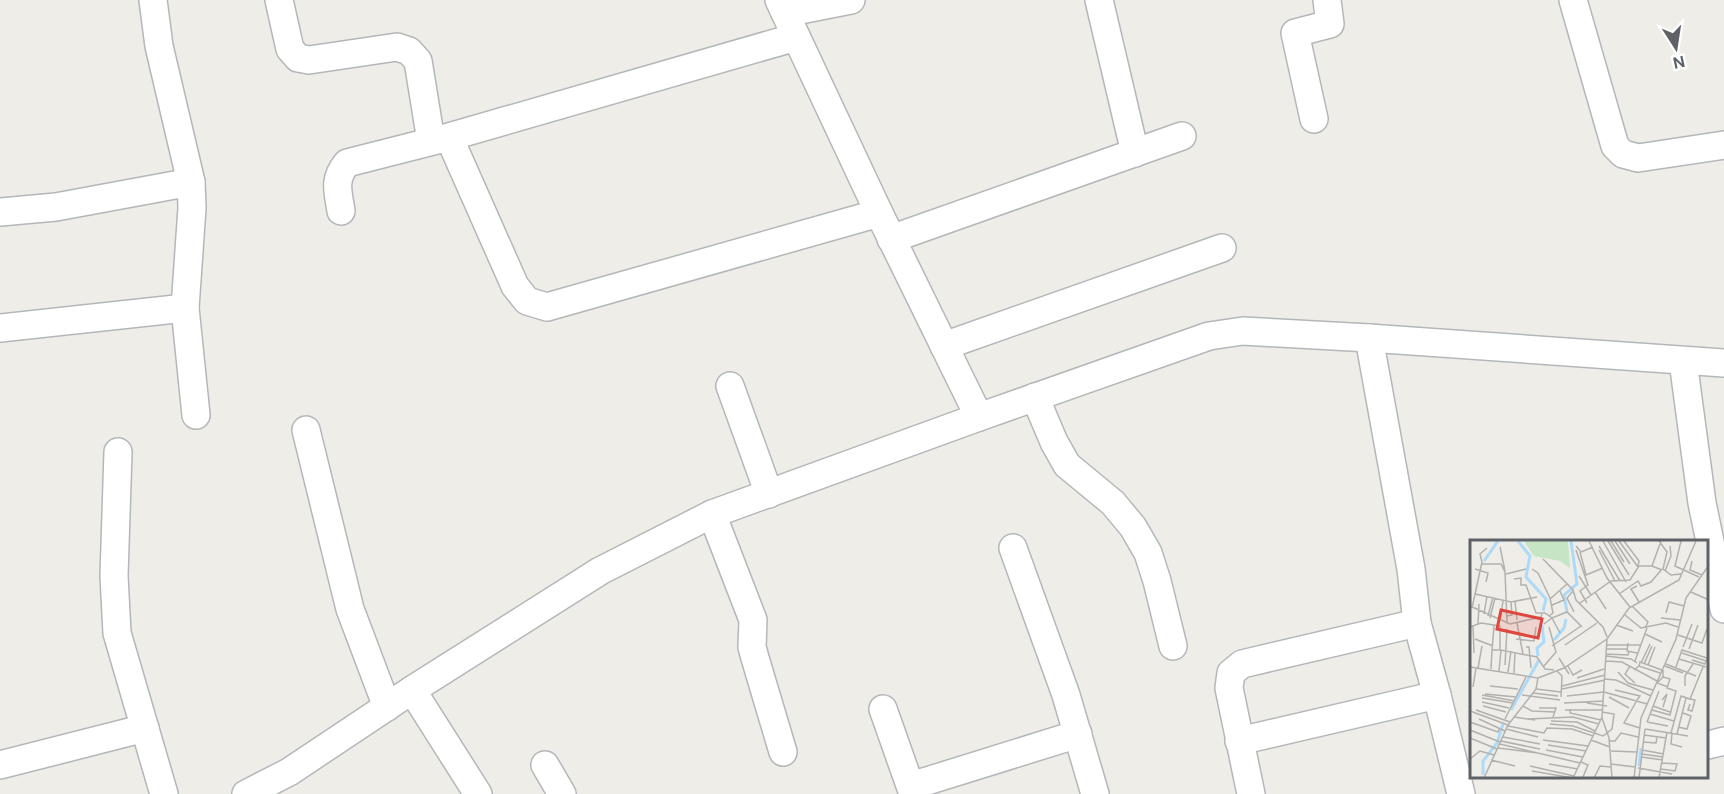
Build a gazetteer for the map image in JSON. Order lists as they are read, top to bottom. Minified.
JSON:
{"north":"bottom"}
